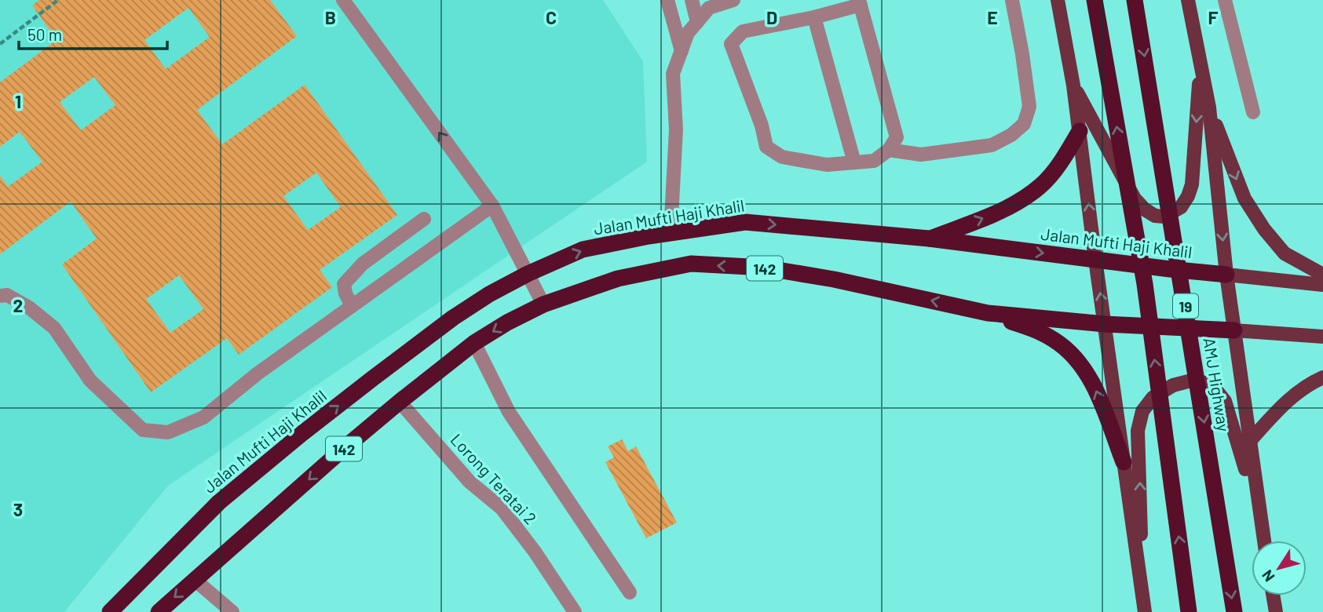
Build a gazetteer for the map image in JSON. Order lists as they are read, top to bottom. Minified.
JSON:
{"streets":{"highway":["Jalan Mufti Haji Khalil","142","19","AMJ Highway"],"street":["Lorong Teratai 2"]},"crossings":[["142","Lorong Teratai 2"]],"scale_bar":"50 m","north":"bottom left","grid":{"columns":["B","C","D","E","F"],"rows":["1","2","3"]}}
